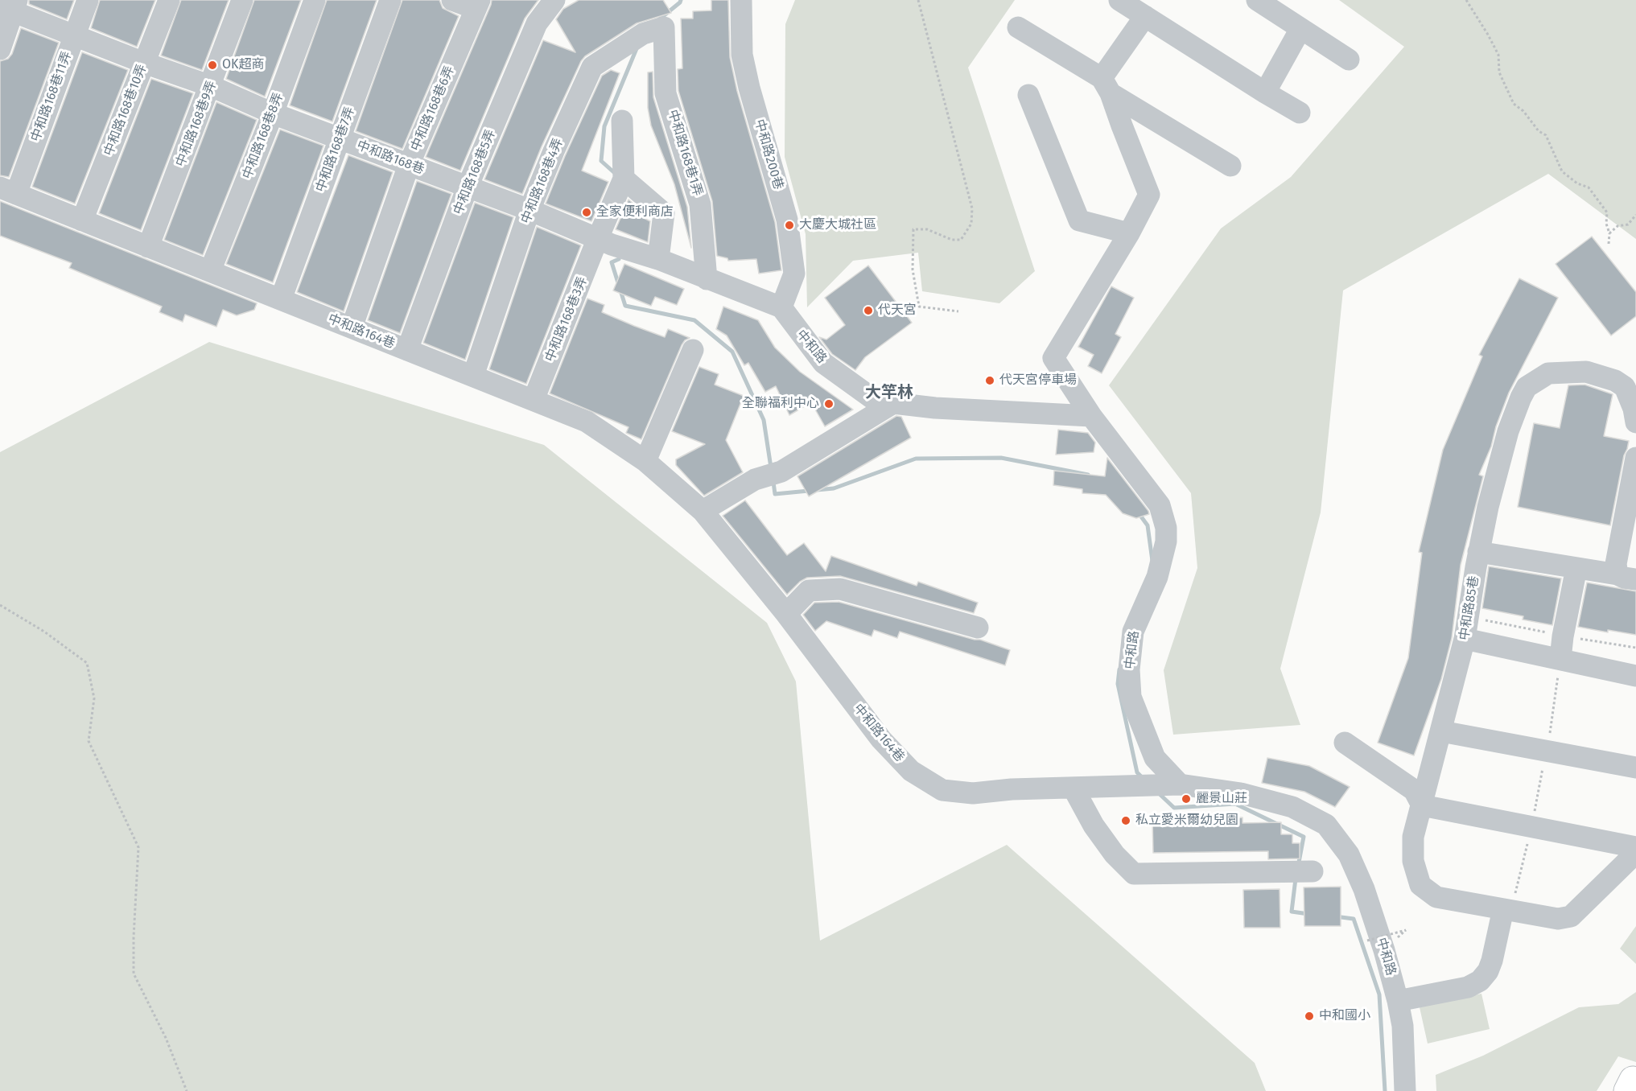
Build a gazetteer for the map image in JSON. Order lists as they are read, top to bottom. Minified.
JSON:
{"streets":{"street":["中和路168巷11弄","中和路168巷6弄","中和路168巷10弄","中和路168巷9弄","中和路168巷8弄","中和路168巷7弄","中和路168巷1弄","中和路200巷","中和路168巷","中和路168巷5弄","中和路168巷4弄","中和路168巷3弄","中和路164巷","中和路","中和路85巷"]},"crossings":[["中和路168巷11弄","中和路168巷"],["中和路168巷11弄","中和路164巷"],["中和路168巷6弄","中和路168巷"],["中和路168巷6弄","中和路164巷"],["中和路168巷10弄","中和路168巷"],["中和路168巷10弄","中和路164巷"],["中和路168巷9弄","中和路168巷"],["中和路168巷9弄","中和路164巷"],["中和路168巷8弄","中和路168巷"],["中和路168巷8弄","中和路164巷"],["中和路168巷7弄","中和路168巷"],["中和路168巷7弄","中和路164巷"],["中和路168巷1弄","中和路168巷"],["中和路168巷1弄","中和路168巷4弄"],["中和路200巷","中和路168巷"],["中和路200巷","中和路"],["中和路168巷","中和路168巷5弄"],["中和路168巷","中和路168巷4弄"],["中和路168巷","中和路168巷3弄"],["中和路168巷","中和路"],["中和路168巷5弄","中和路164巷"],["中和路168巷4弄","中和路164巷"],["中和路168巷3弄","中和路164巷"],["中和路164巷","中和路"]],"districts":["大竿林"],"places":["OK超商","全家便利商店","大慶大城社區","代天宮","代天宮停車場","全聯福利中心","麗景山莊","私立愛米爾幼兒園","中和國小"]}
